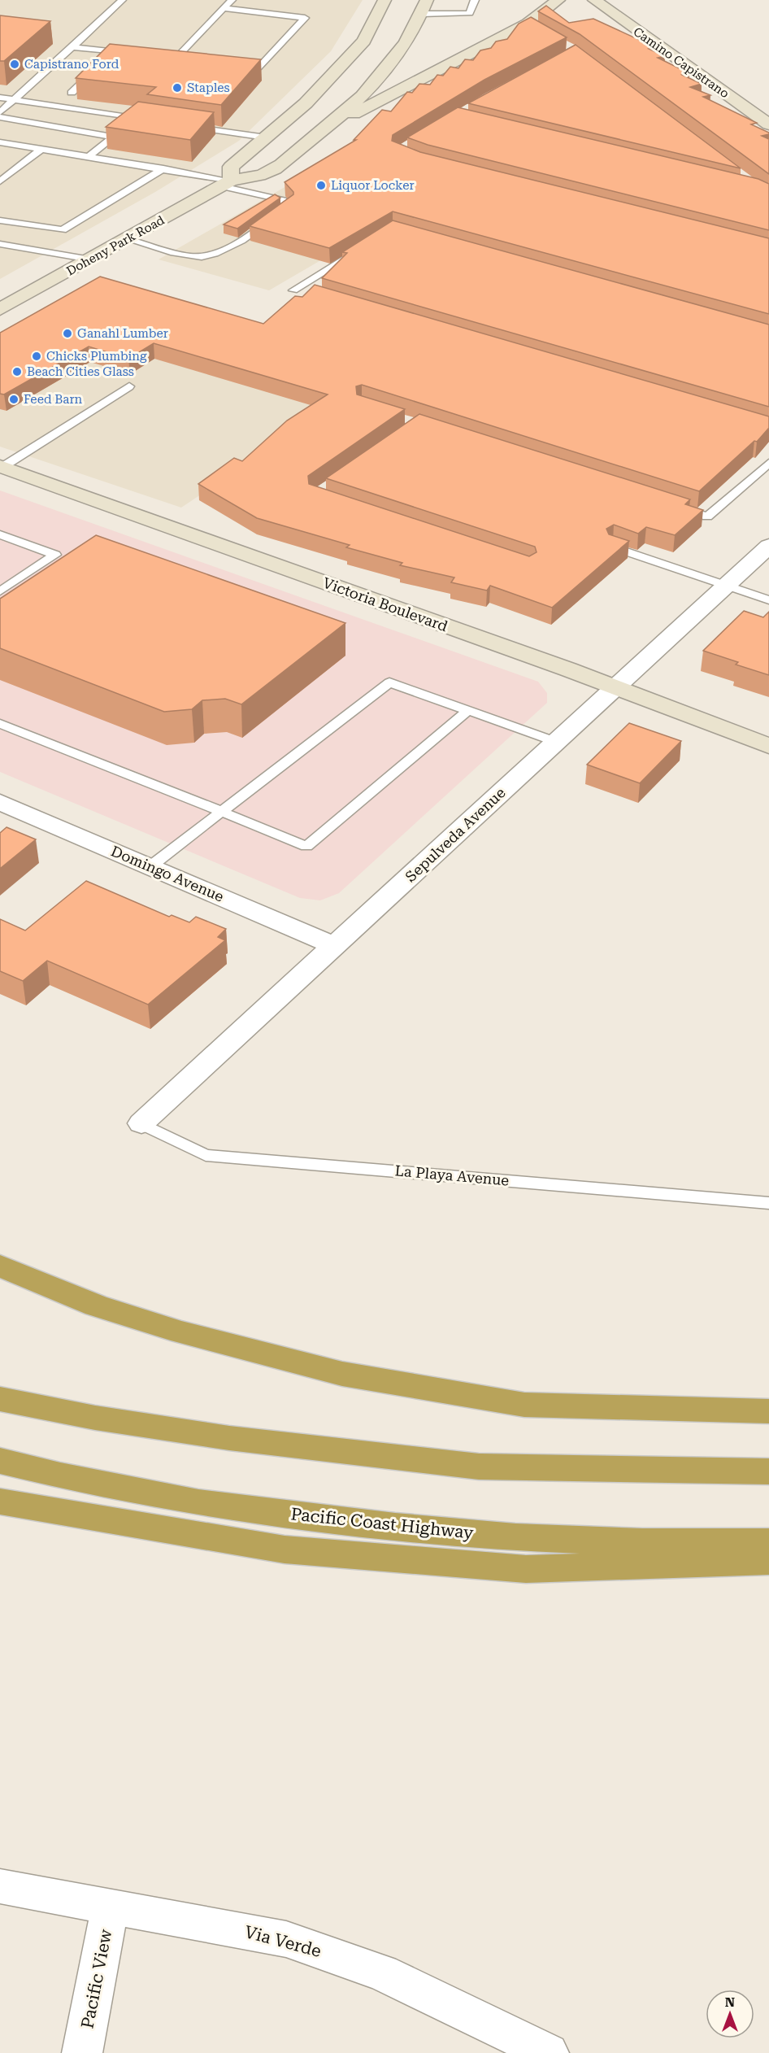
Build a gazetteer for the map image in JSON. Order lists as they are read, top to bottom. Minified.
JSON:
{"streets":{"highway":["Pacific Coast Highway"],"main road":["Camino Capistrano","Doheny Park Road","Victoria Boulevard"],"street":["Sepulveda Avenue","Domingo Avenue","Via Verde","Pacific View"],"lane":["La Playa Avenue"]},"crossings":[["Victoria Boulevard","Sepulveda Avenue"],["Sepulveda Avenue","Domingo Avenue"],["Sepulveda Avenue","La Playa Avenue"],["Via Verde","Pacific View"]],"places":["Capistrano Ford","Staples","Liquor Locker","Ganahl Lumber","Chicks Plumbing","Beach Cities Glass","Feed Barn"],"north":"top"}
